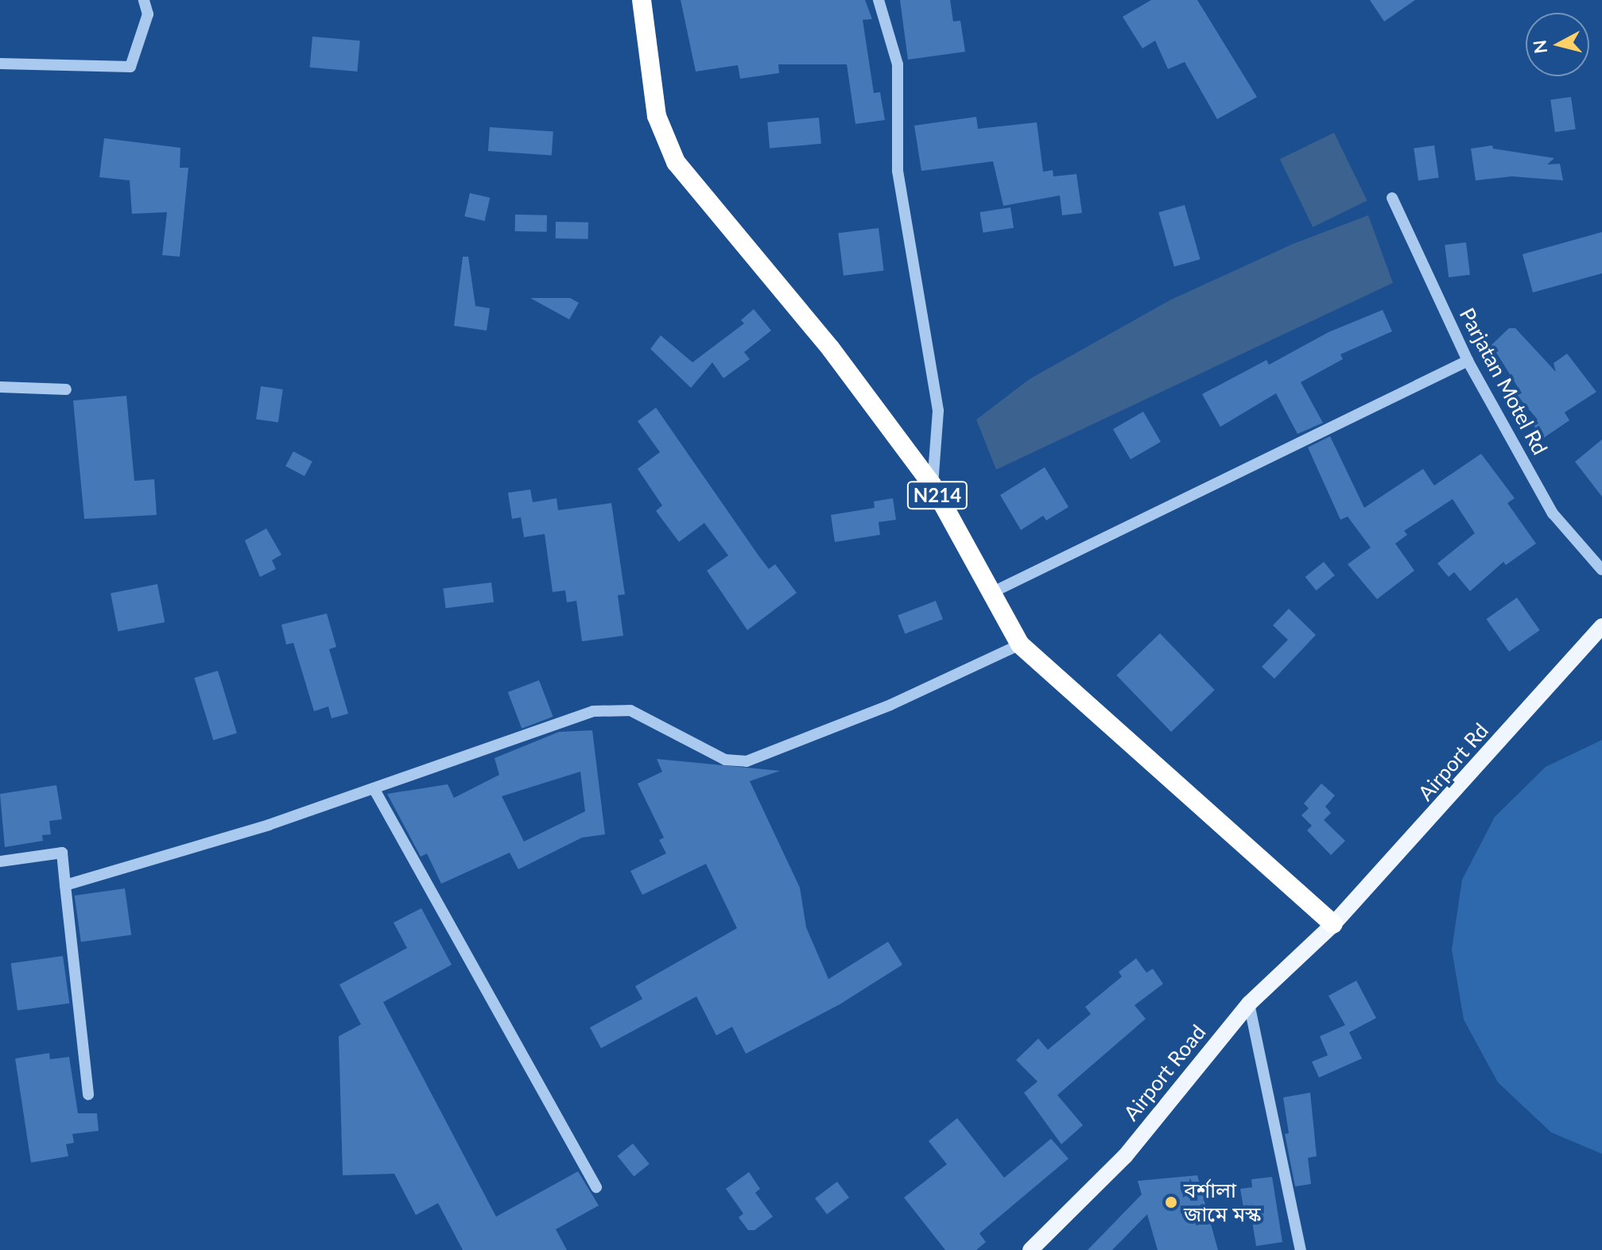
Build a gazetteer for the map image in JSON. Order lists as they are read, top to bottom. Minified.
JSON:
{"streets":{"highway":["N214"],"main road":["Airport Rd","Airport Road"],"street":["Parjatan Motel Rd"]},"crossings":[["N214","Airport Rd"],["N214","Airport Road"],["Airport Rd","Airport Road"]],"places":["বর্শালা জামে মস্ক"],"north":"left"}
